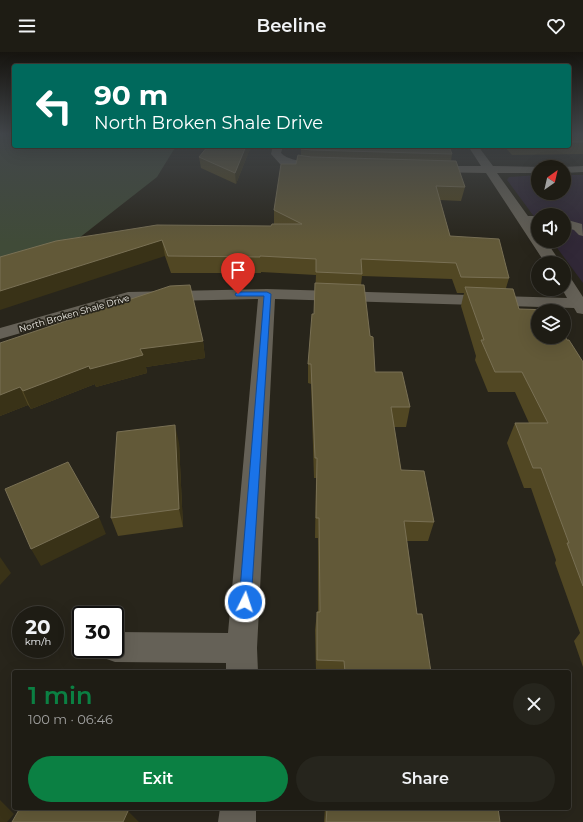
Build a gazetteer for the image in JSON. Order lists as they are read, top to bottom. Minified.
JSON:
{"streets":{"street":["North Broken Shale Drive"]},"north":"top right","page":{"header":"Beeline","turn":["90 m","North Broken Shale Drive"],"speed":"20 km/h","limit":"30","heading":["1 min","100 m · 06:46"],"buttons":["Exit","Share"]}}
